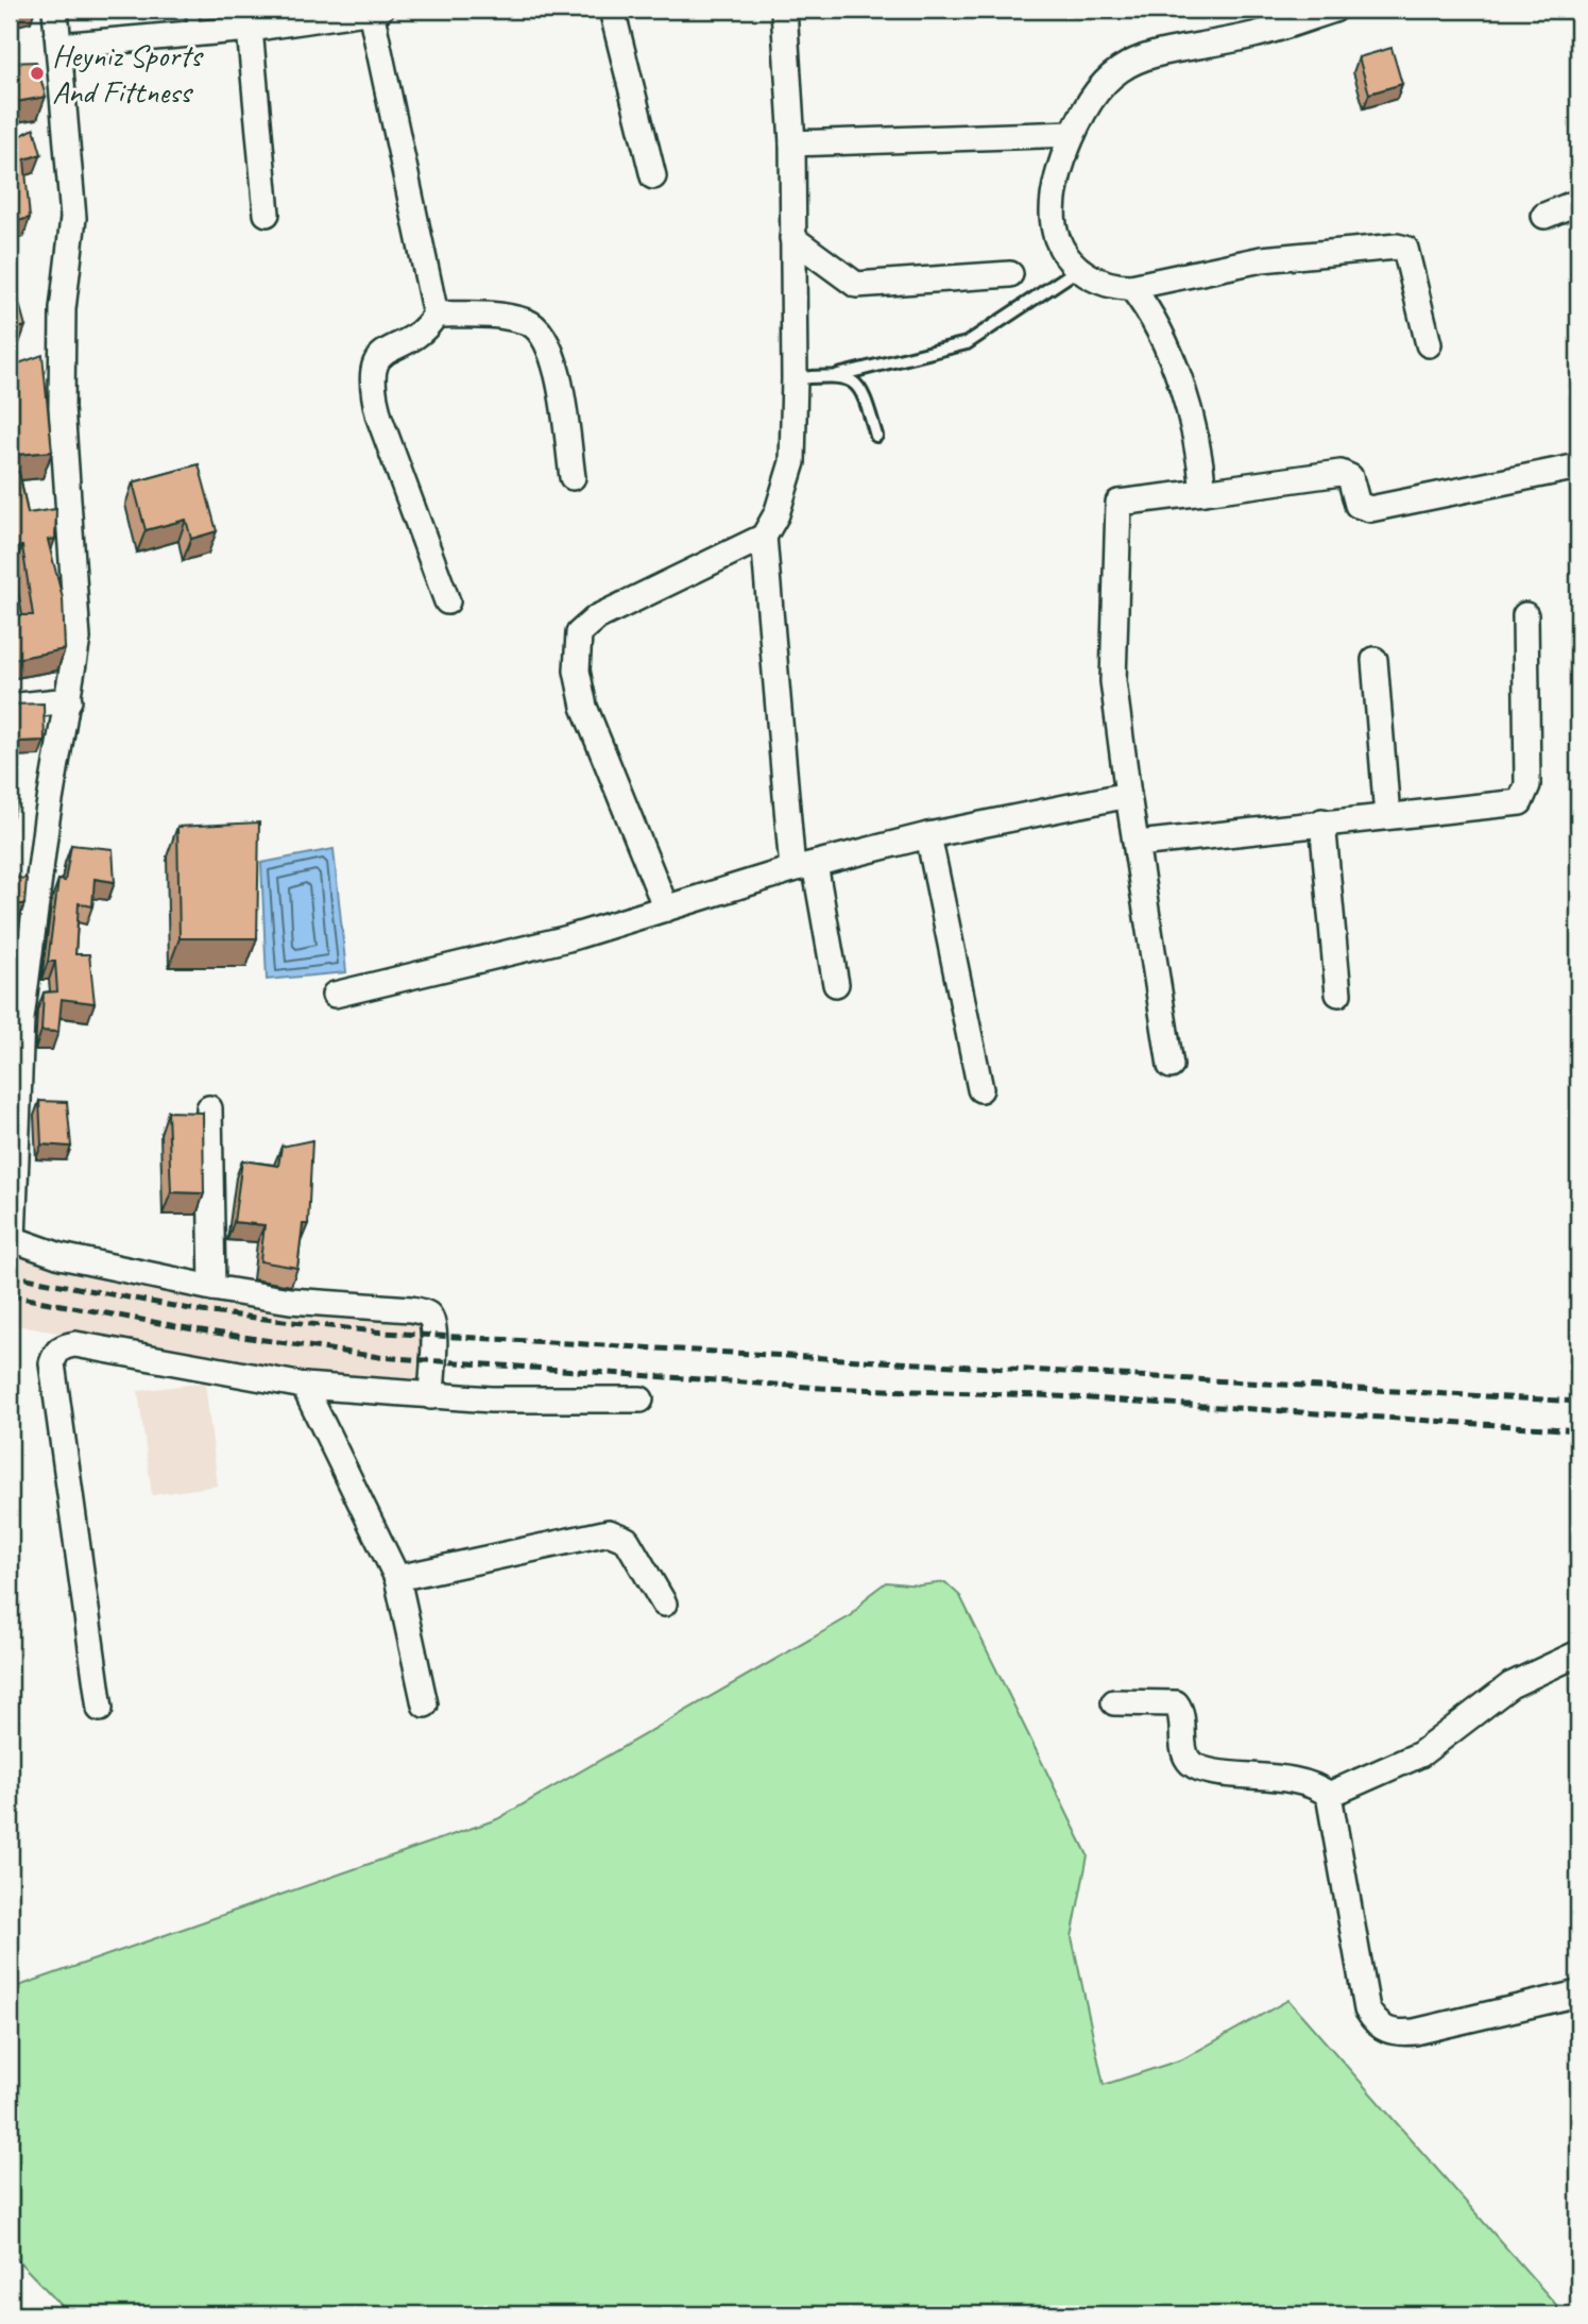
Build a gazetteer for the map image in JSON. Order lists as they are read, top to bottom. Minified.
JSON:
{"places":["Heyniz Sports And Fittness"]}
